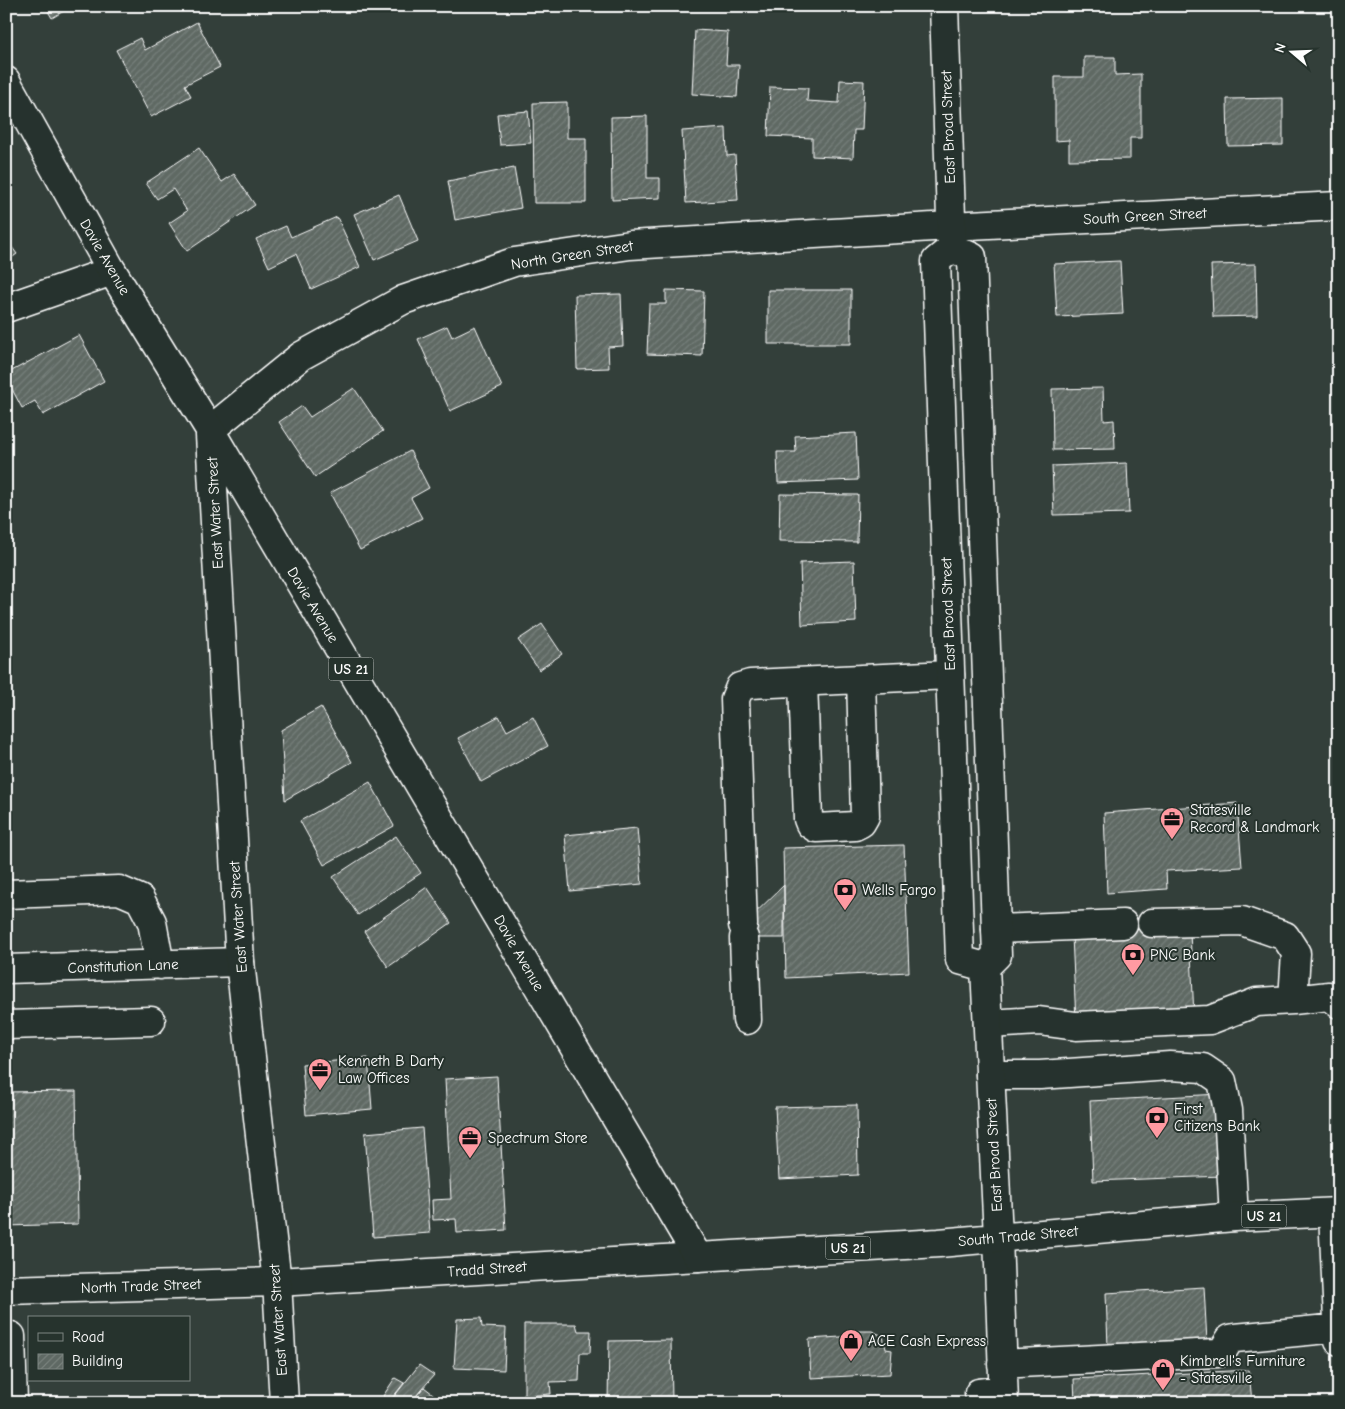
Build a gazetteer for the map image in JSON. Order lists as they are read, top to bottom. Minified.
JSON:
{"streets":{"main road":["East Broad Street","South Green Street","North Green Street","Davie Avenue","East Water Street","US 21","Constitution Lane","South Trade Street","Tradd Street","North Trade Street"]},"crossings":[["East Broad Street","South Green Street"],["East Broad Street","North Green Street"],["East Broad Street","South Trade Street"],["South Green Street","North Green Street"],["North Green Street","Davie Avenue"],["North Green Street","East Water Street"],["Davie Avenue","East Water Street"],["Davie Avenue","South Trade Street"],["Davie Avenue","Tradd Street"],["East Water Street","Constitution Lane"],["East Water Street","Tradd Street"],["East Water Street","North Trade Street"],["South Trade Street","Tradd Street"],["Tradd Street","North Trade Street"]],"places":{"office":["Statesville Record & Landmark","Kenneth B Darty Law Offices","Spectrum Store"],"bank":["Wells Fargo","PNC Bank","First Citizens Bank"],"shop":["ACE Cash Express","Kimbrell's Furniture - Statesville"]},"legend":["Road","Building"],"north":"left"}
